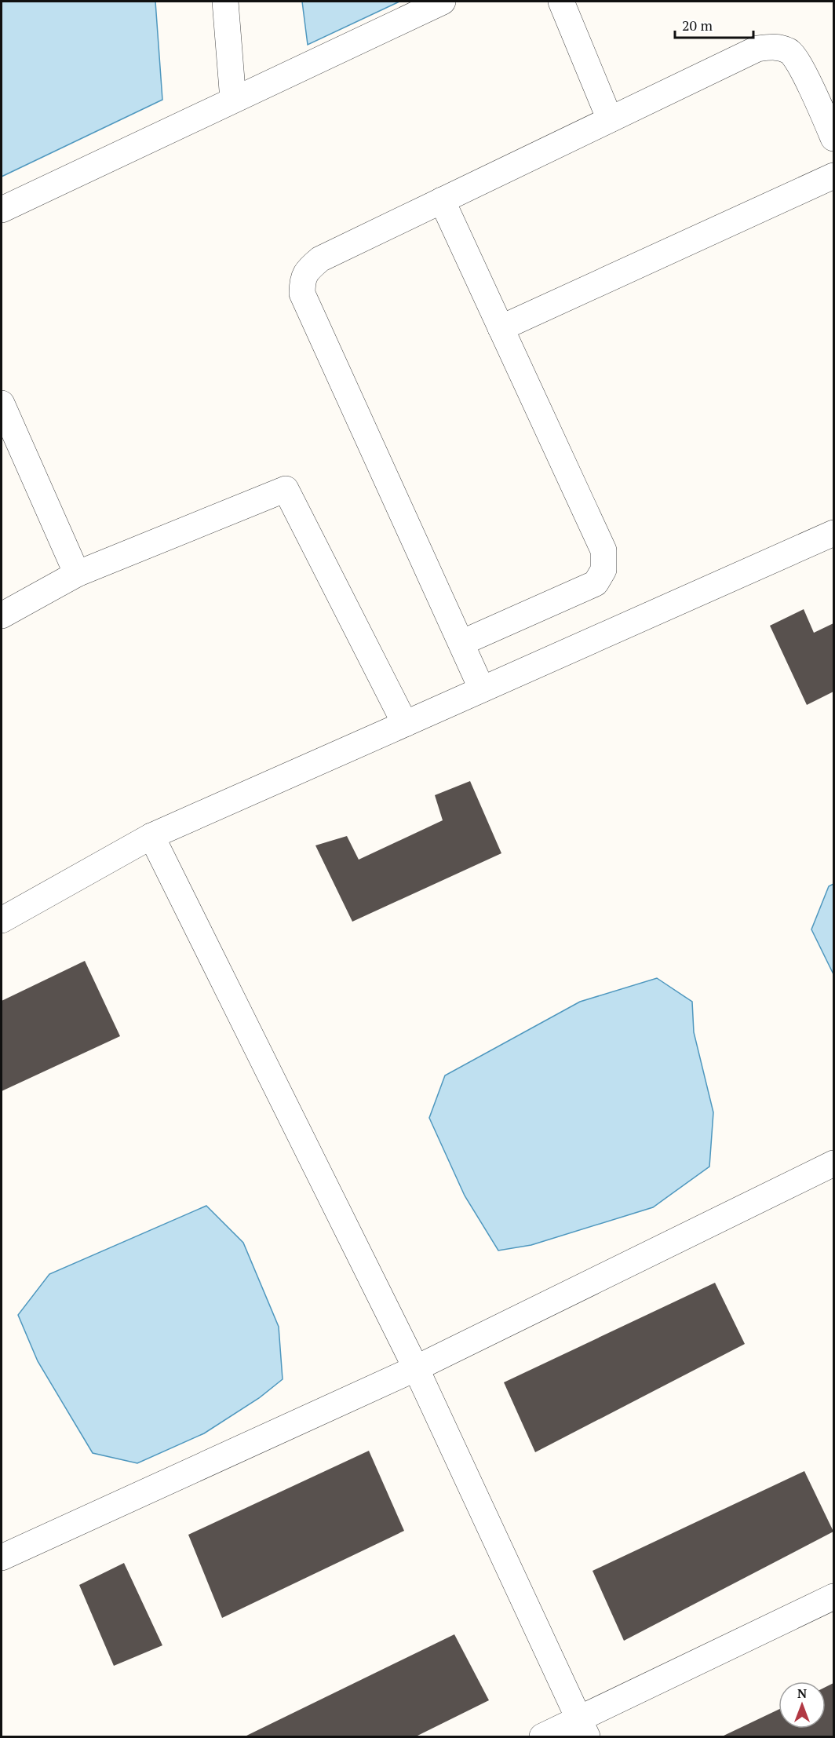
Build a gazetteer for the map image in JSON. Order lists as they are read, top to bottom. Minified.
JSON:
{"scale_bar":"20 m","north":"top"}
